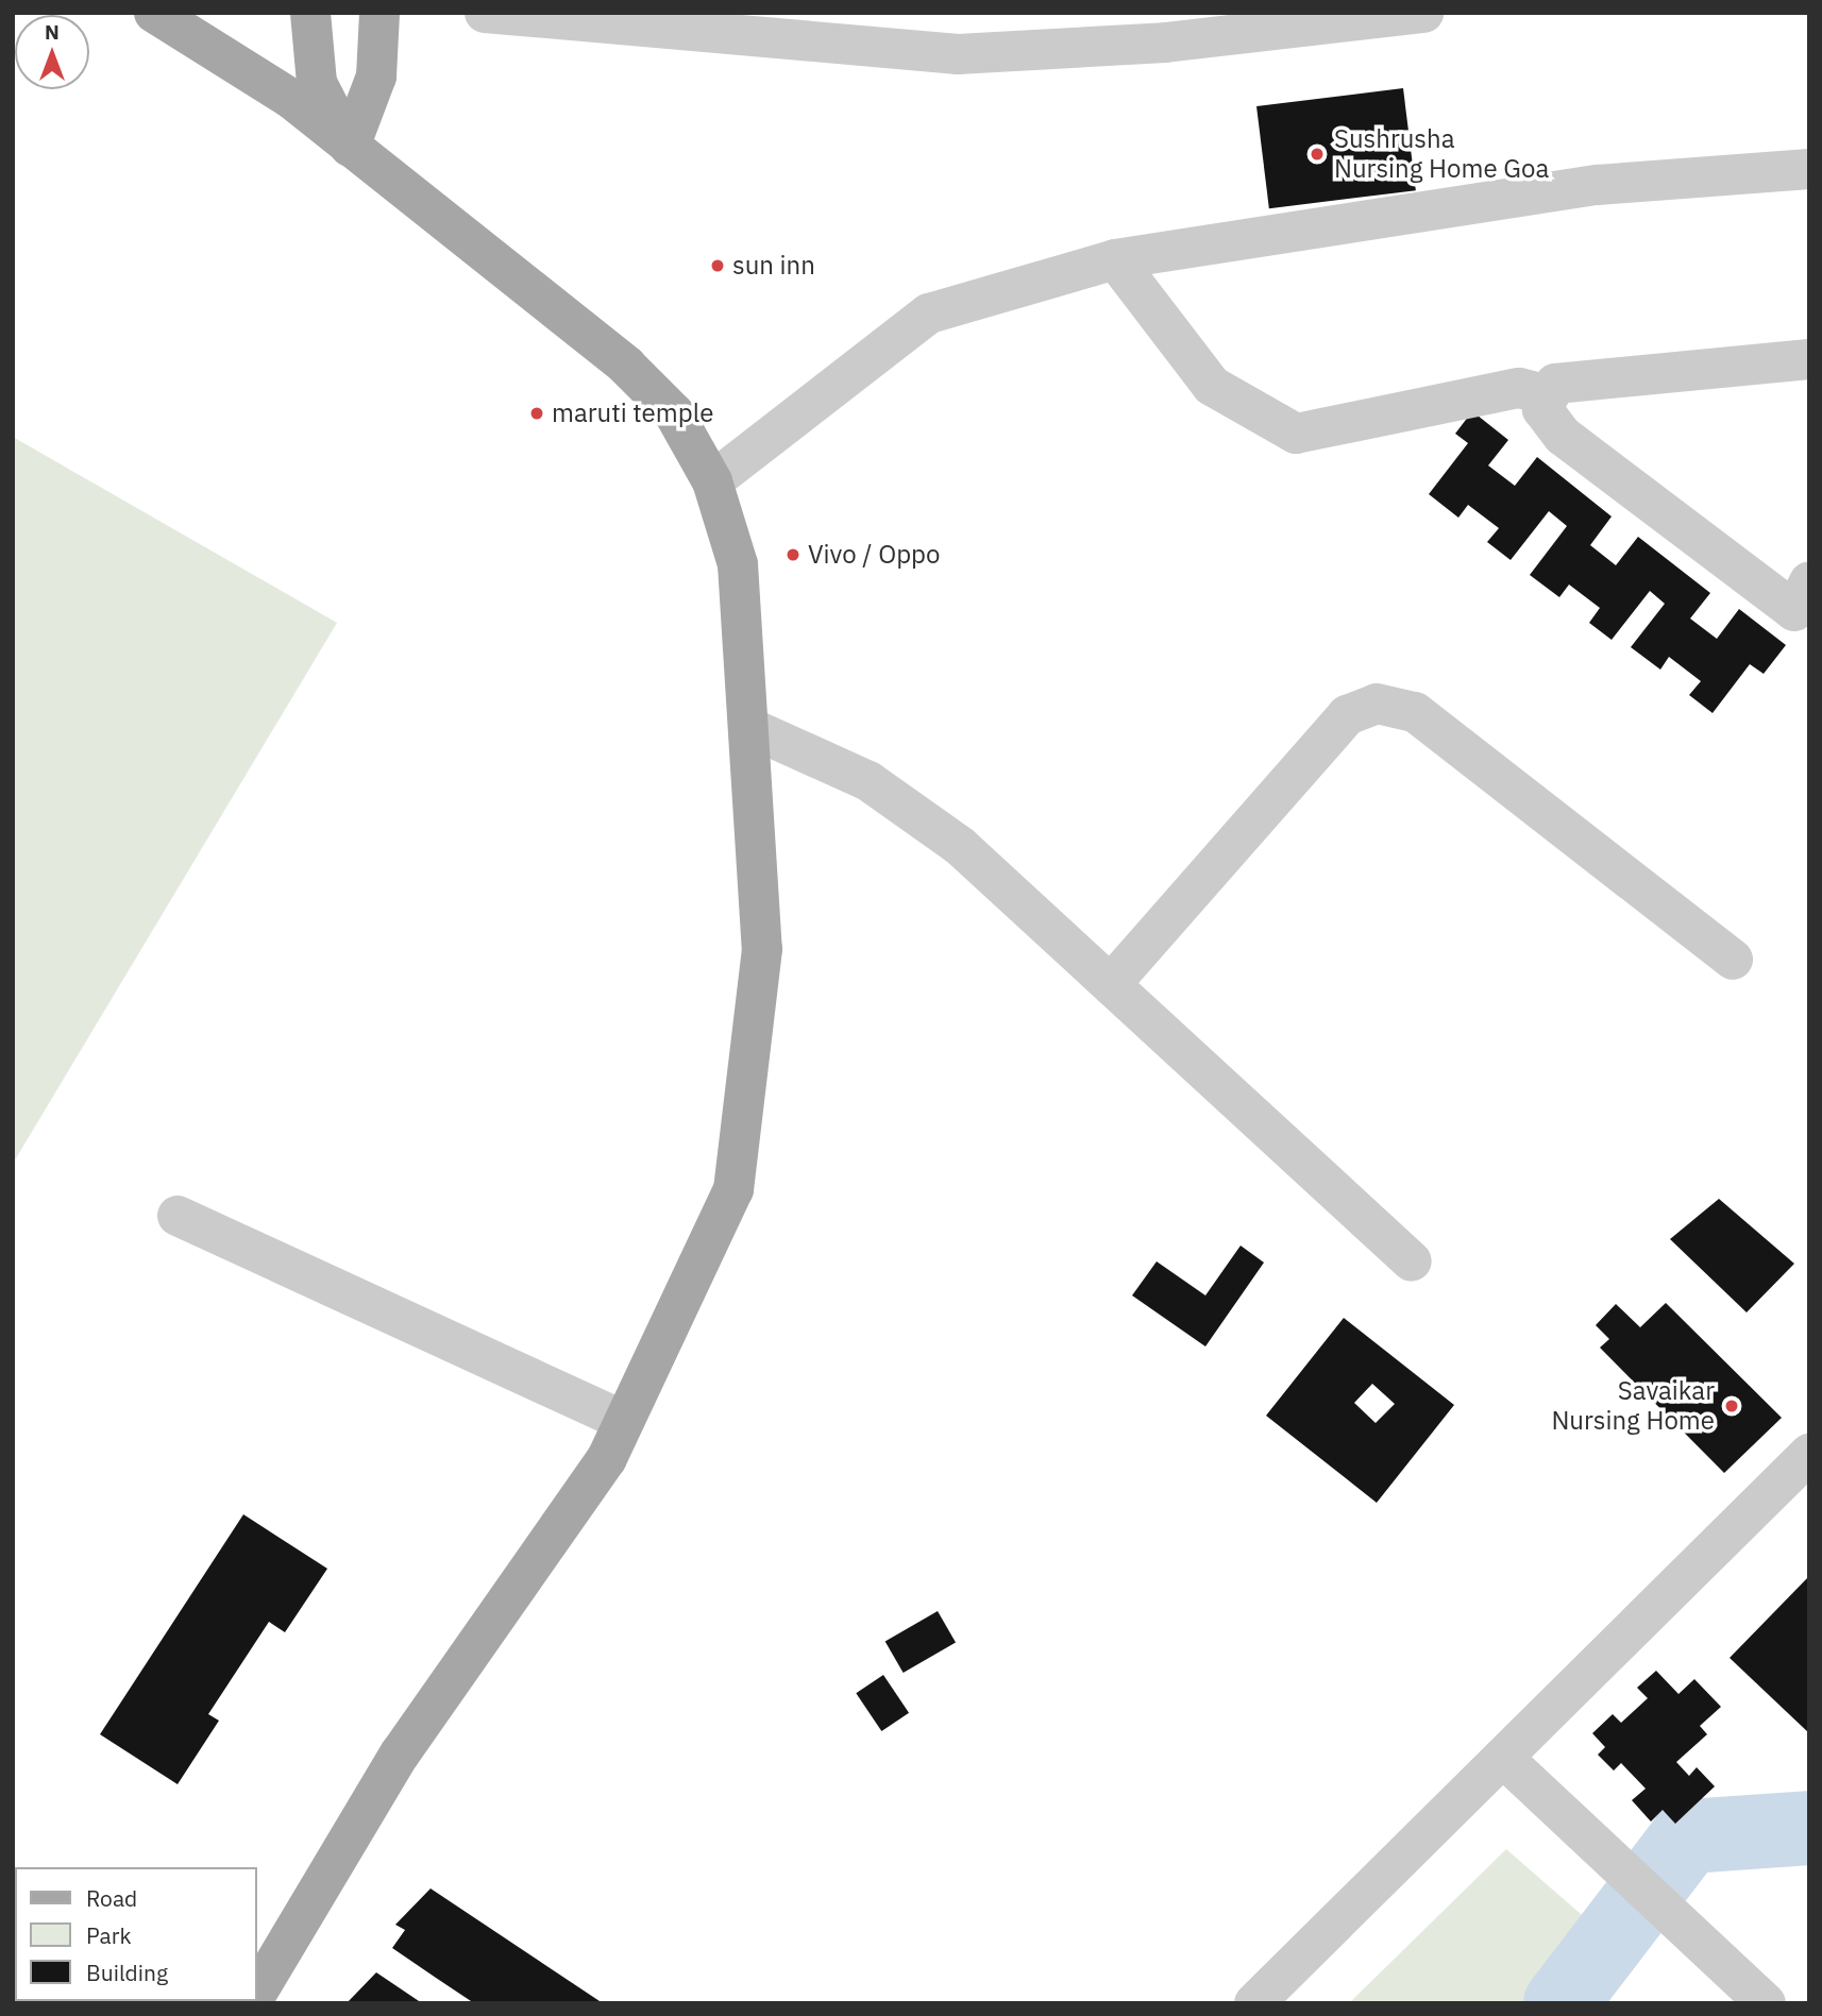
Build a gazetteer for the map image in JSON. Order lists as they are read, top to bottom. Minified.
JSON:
{"places":["Sushrusha Nursing Home Goa","sun inn","maruti temple","Vivo / Oppo","Savaikar Nursing Home"],"legend":["Road","Park","Building"],"north":"top"}
